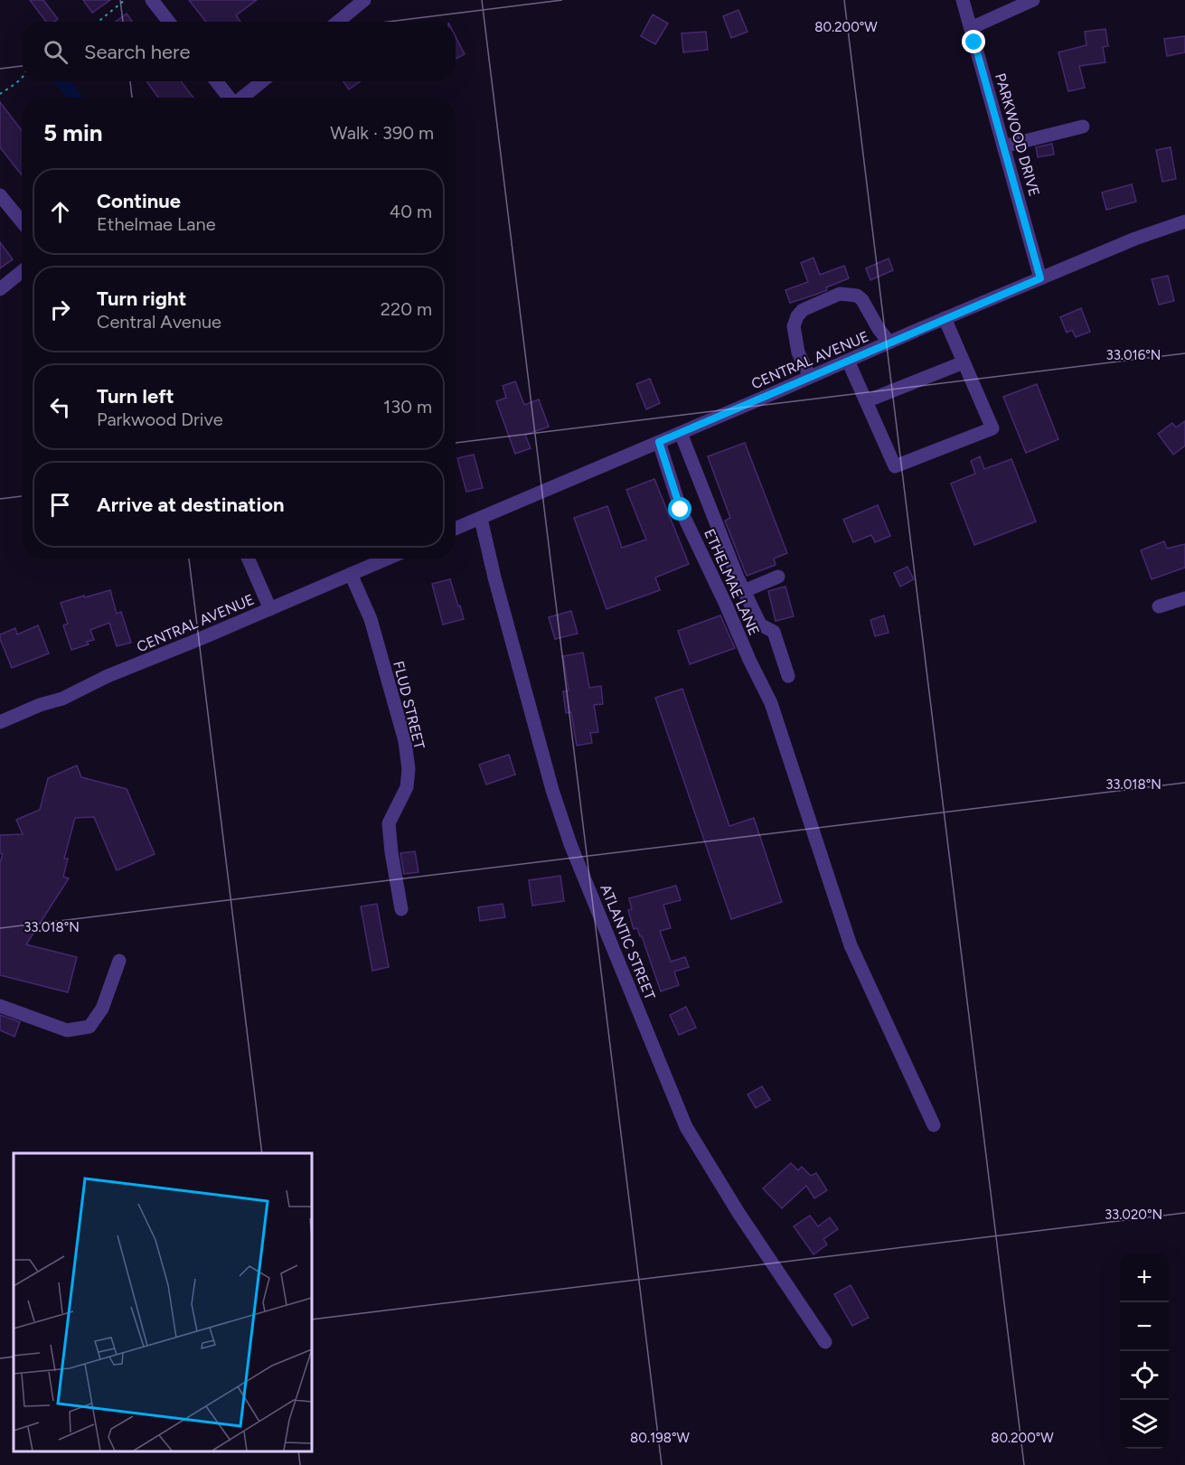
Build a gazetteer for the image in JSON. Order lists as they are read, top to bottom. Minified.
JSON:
{"streets":{"street":["PARKWOOD DRIVE","CENTRAL AVENUE","ETHELMAE LANE","FLUD STREET","ATLANTIC STREET"]},"crossings":[["PARKWOOD DRIVE","CENTRAL AVENUE"],["CENTRAL AVENUE","ETHELMAE LANE"],["CENTRAL AVENUE","FLUD STREET"],["CENTRAL AVENUE","ATLANTIC STREET"]],"page":{"search":"Search here","heading":["5 min","Walk · 390 m"],"list":[["Continue","Ethelmae Lane","40 m"],["Turn right","Central Avenue","220 m"],["Turn left","Parkwood Drive","130 m"],"Arrive at destination"],"map_buttons":["+","−"]},"coordinates":["80.200°W","33.016°N","33.018°N","33.020°N","80.198°W"]}
